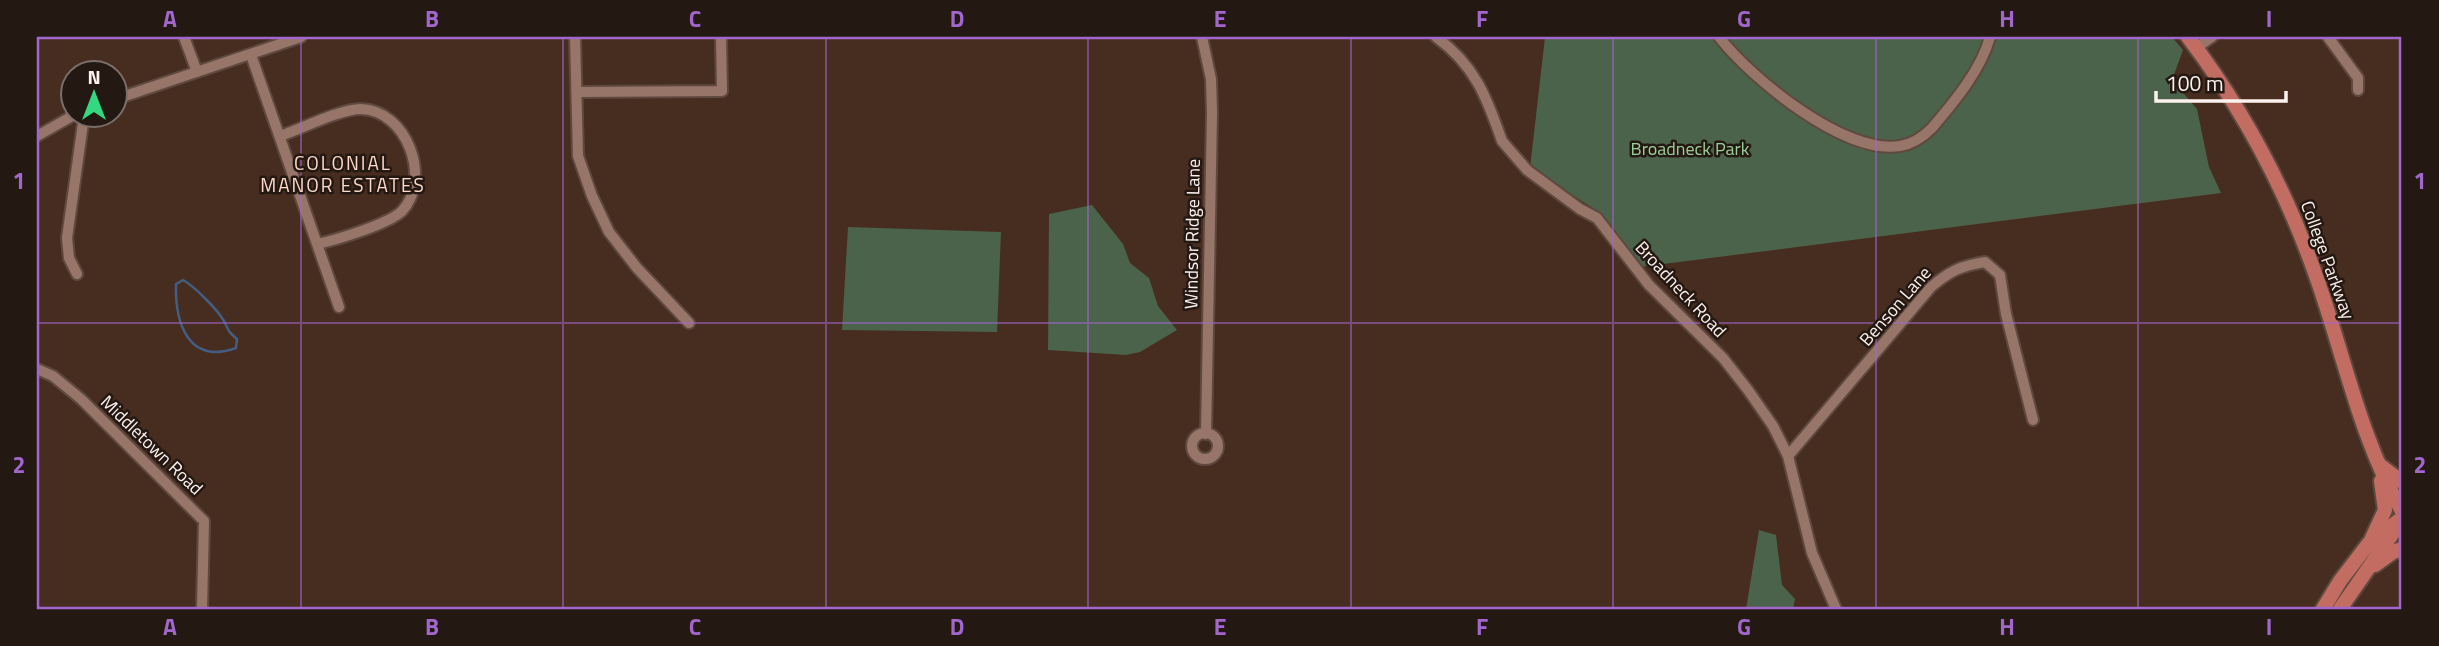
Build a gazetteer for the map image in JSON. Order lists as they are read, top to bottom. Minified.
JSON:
{"streets":{"main road":["College Parkway"],"street":["Windsor Ridge Lane","Broadneck Road","Benson Lane","Middletown Road"]},"crossings":[["Broadneck Road","Benson Lane"]],"districts":["COLONIAL MANOR ESTATES"],"parks":["Broadneck Park"],"scale_bar":"100 m","north":"top","grid":{"columns":["A","B","C","D","E","F","G","H","I"],"rows":["1","2"]}}
